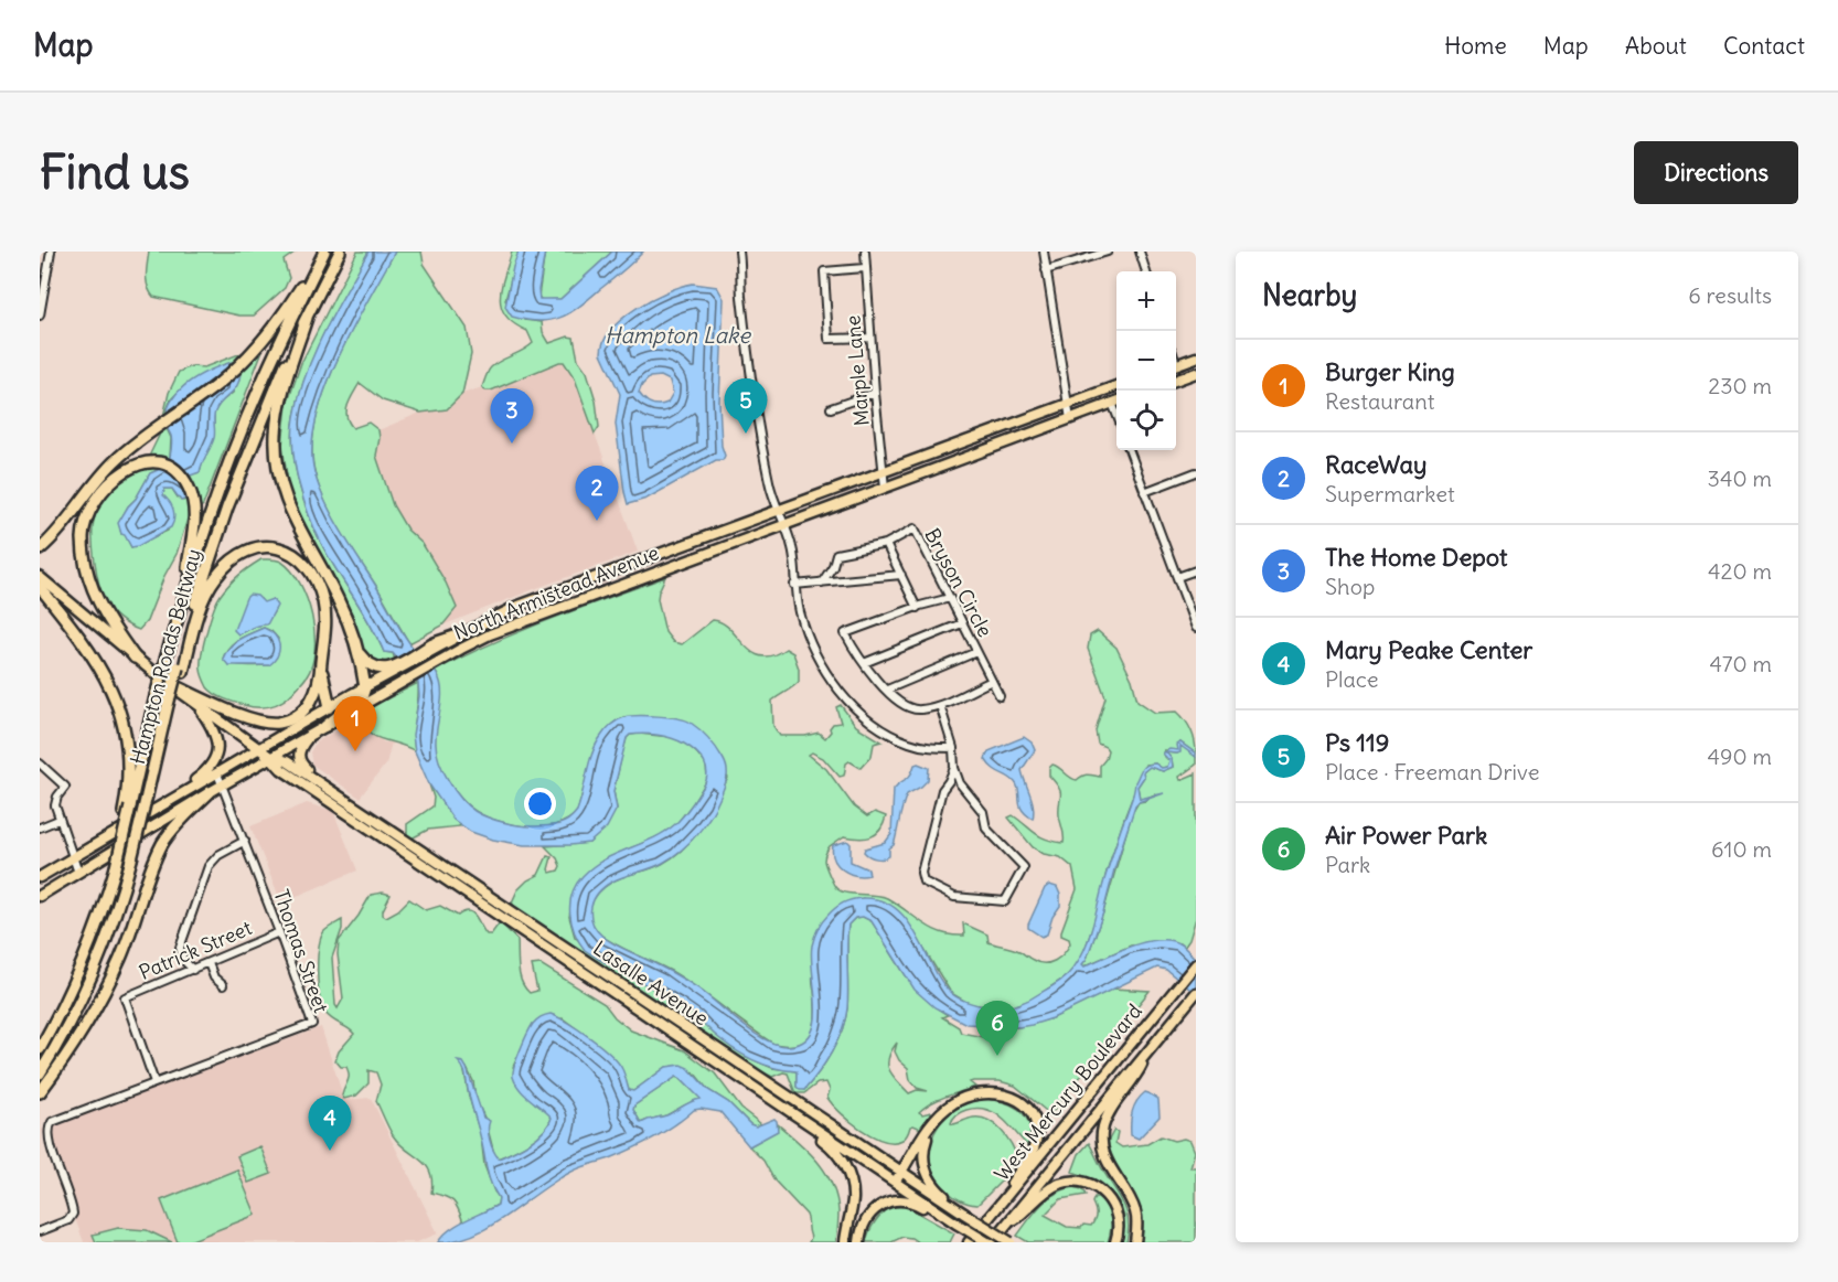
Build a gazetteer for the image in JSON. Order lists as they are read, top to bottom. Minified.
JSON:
{"streets":{"highway":["Hampton Roads Beltway"],"main road":["North Armistead Avenue","Lasalle Avenue","West Mercury Boulevard"],"street":["Marple Lane","Bryson Circle","Patrick Street","Thomas Street"]},"crossings":[["Marple Lane","North Armistead Avenue"],["North Armistead Avenue","Thomas Street"],["North Armistead Avenue","Lasalle Avenue"],["Patrick Street","Thomas Street"]],"water":["Hampton Lake"],"page":{"header":"Map","nav":["Home","Map","About","Contact"],"buttons":"Directions","title":"Find us","heading":["Nearby","6 results"],"map_buttons":["+","−"],"list":[{"mark":"1","name":"Burger King","note":"Restaurant","value":"230 m"},{"mark":"2","name":"RaceWay","note":"Supermarket","value":"340 m"},{"mark":"3","name":"The Home Depot","note":"Shop","value":"420 m"},{"mark":"4","name":"Mary Peake Center","note":"Place","value":"470 m"},{"mark":"5","name":"Ps 119","note":"Place · Freeman Drive","value":"490 m"},{"mark":"6","name":"Air Power Park","note":"Park","value":"610 m"}],"pins":["5","3","2","1","6","4"]}}
